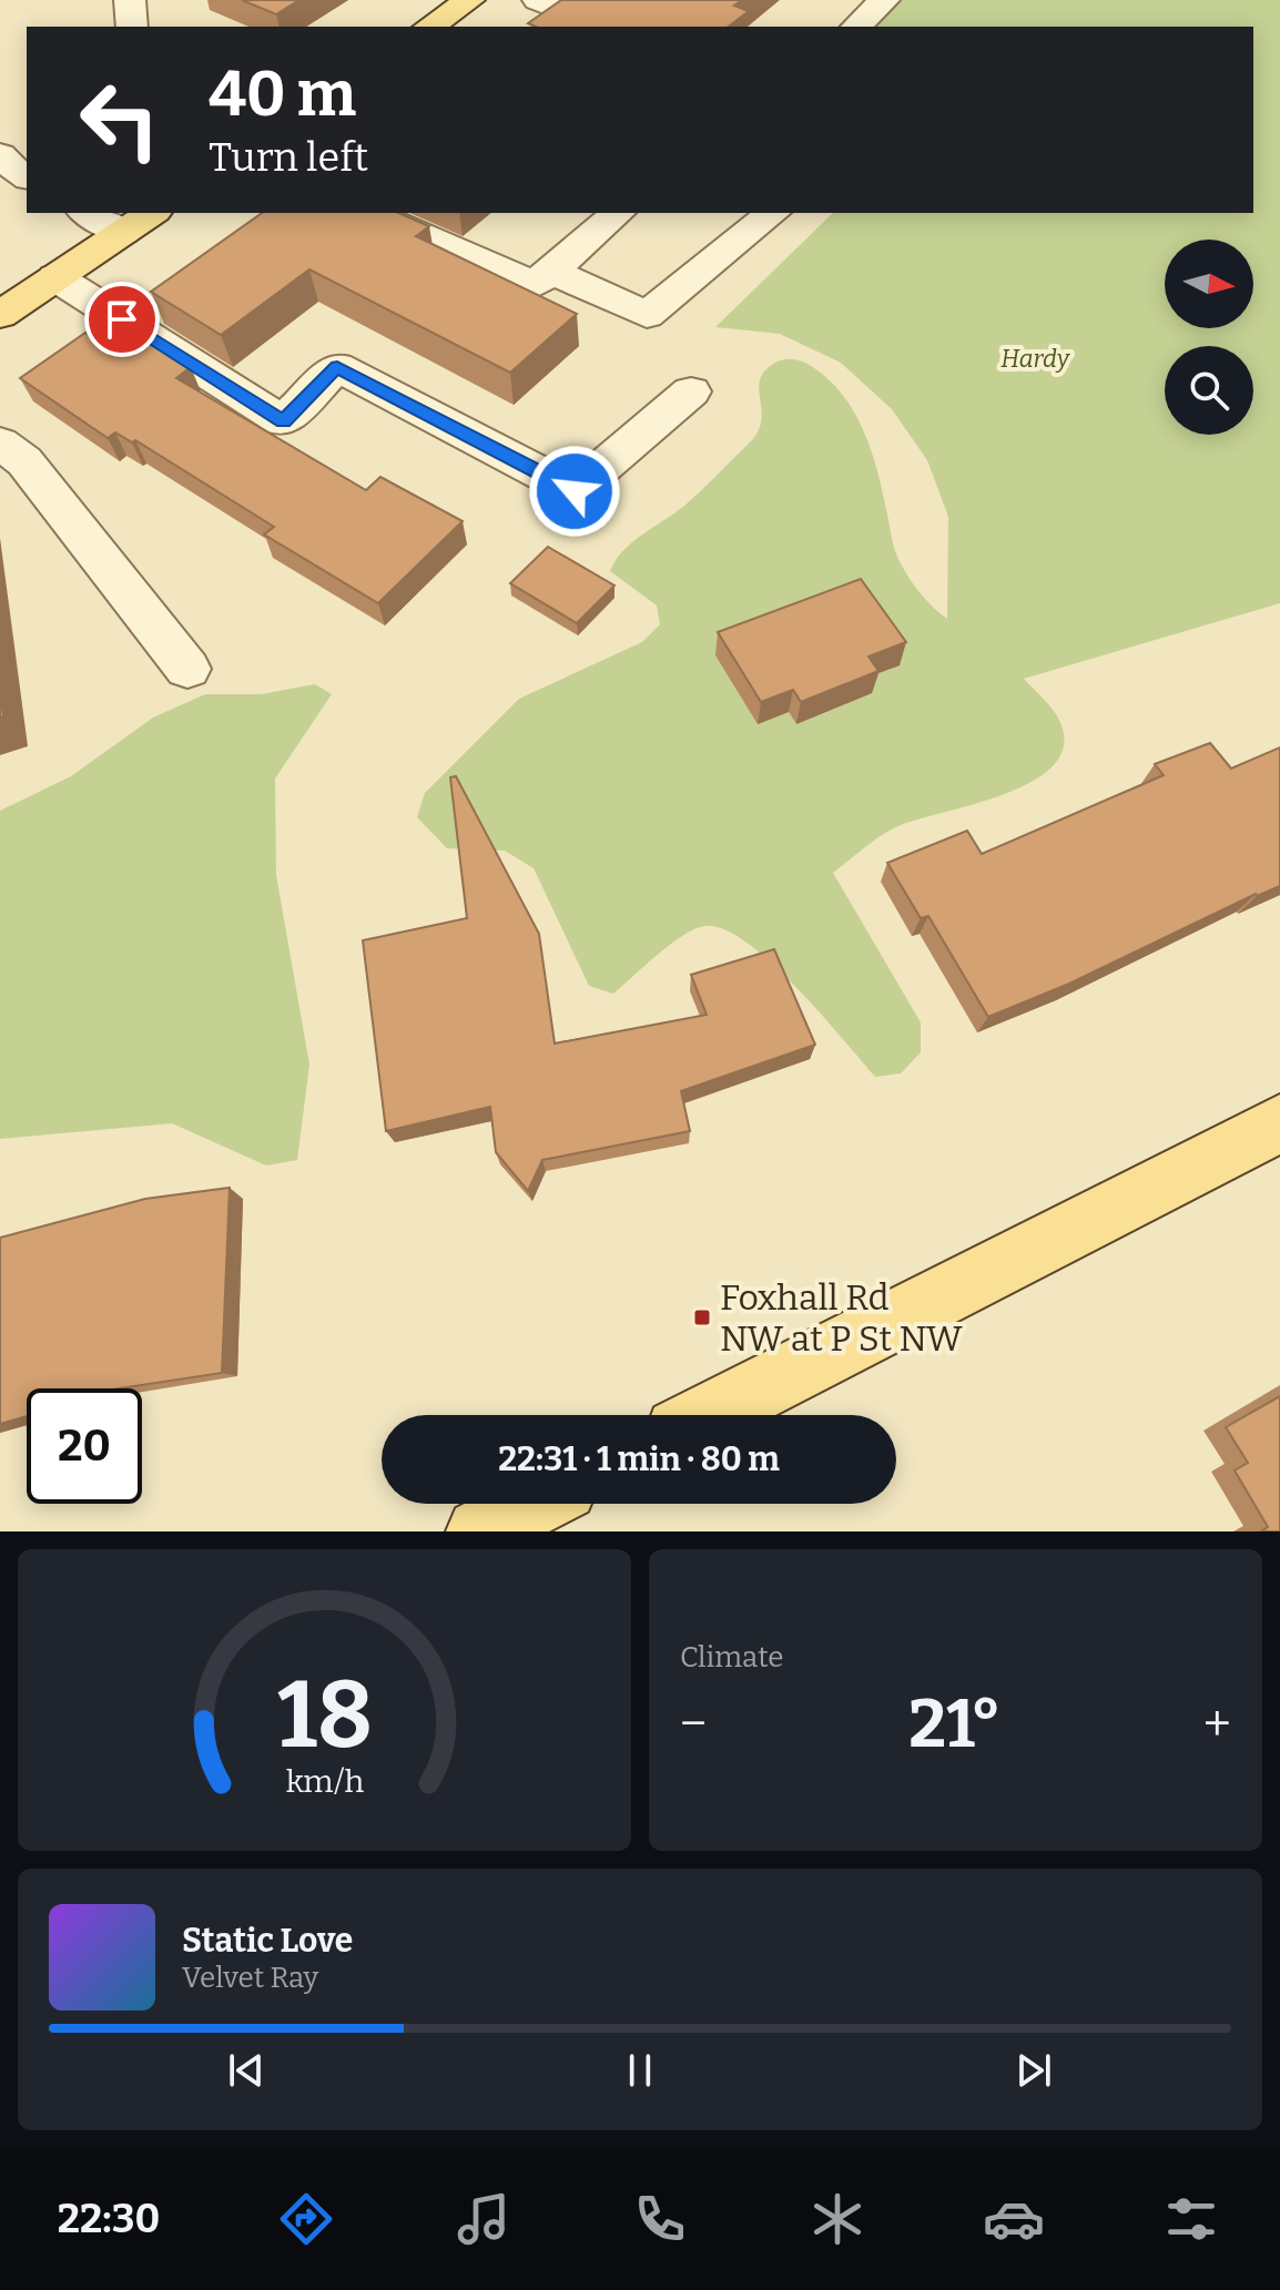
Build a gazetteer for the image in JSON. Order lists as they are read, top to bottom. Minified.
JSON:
{"parks":["Hardy"],"places":{"transit":["Foxhall Rd NW at P St NW"]},"north":"right","page":{"turn":["40 m","Turn left"],"limit":"20","trip":"22:31 · 1 min · 80 m","tile":"Climate","heat":["−","21°","+"],"song":["Static Love","Velvet Ray"],"tabs":"22:30","gauge":["18","km/h"]}}
